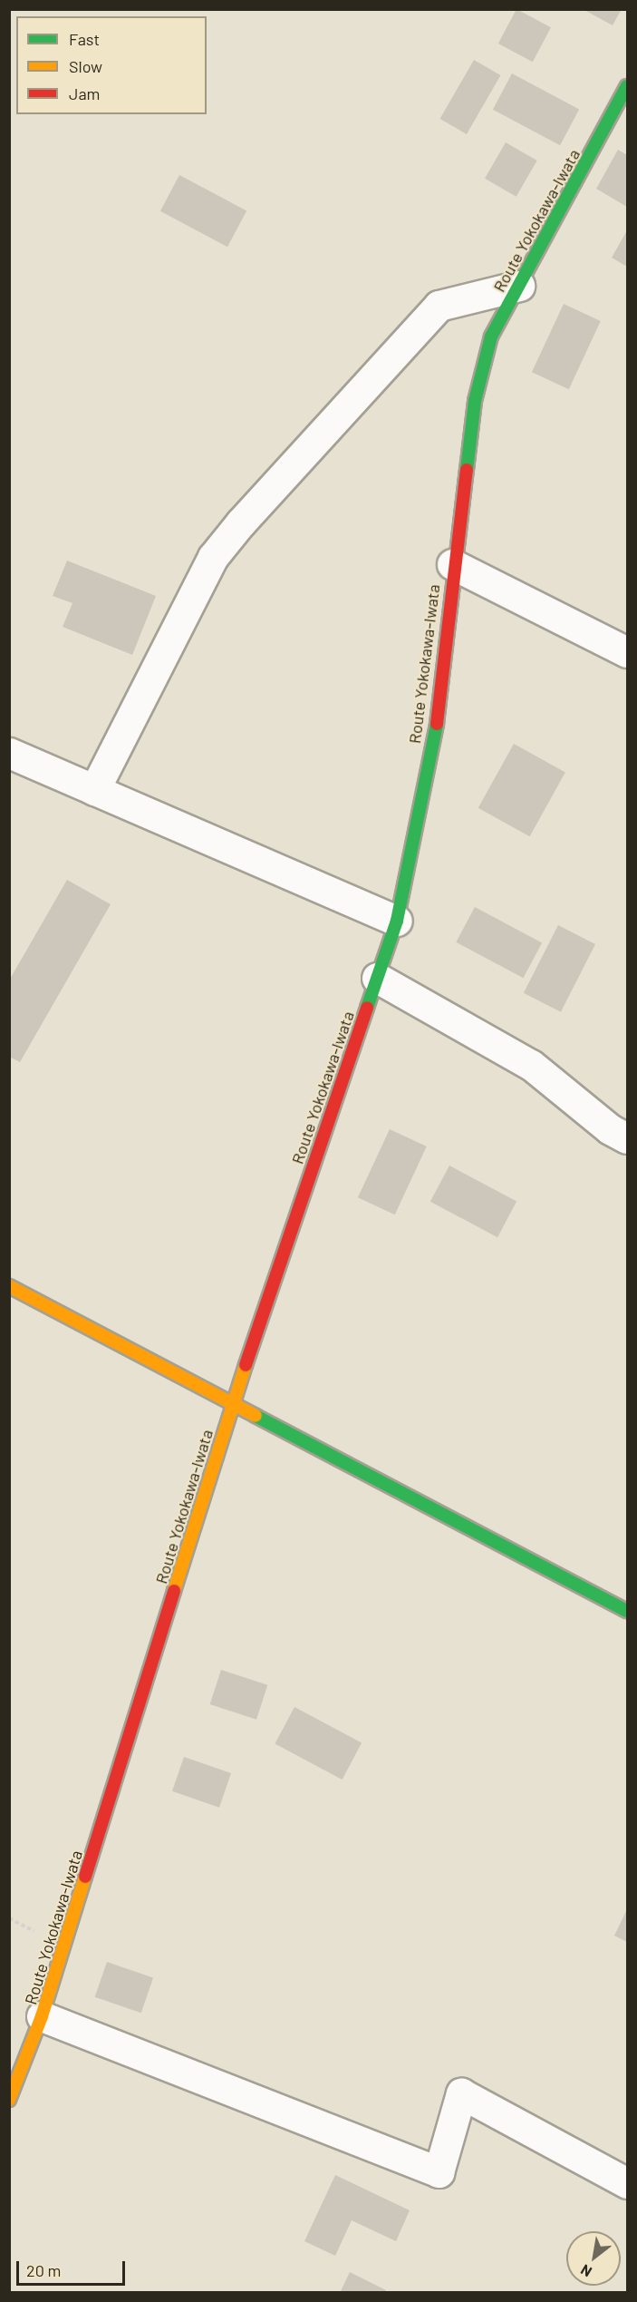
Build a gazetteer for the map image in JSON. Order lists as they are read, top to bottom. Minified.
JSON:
{"streets":{"main road":["Route Yokokawa-Iwata"]},"legend":["Fast","Slow","Jam"],"scale_bar":"20 m","north":"bottom left"}
